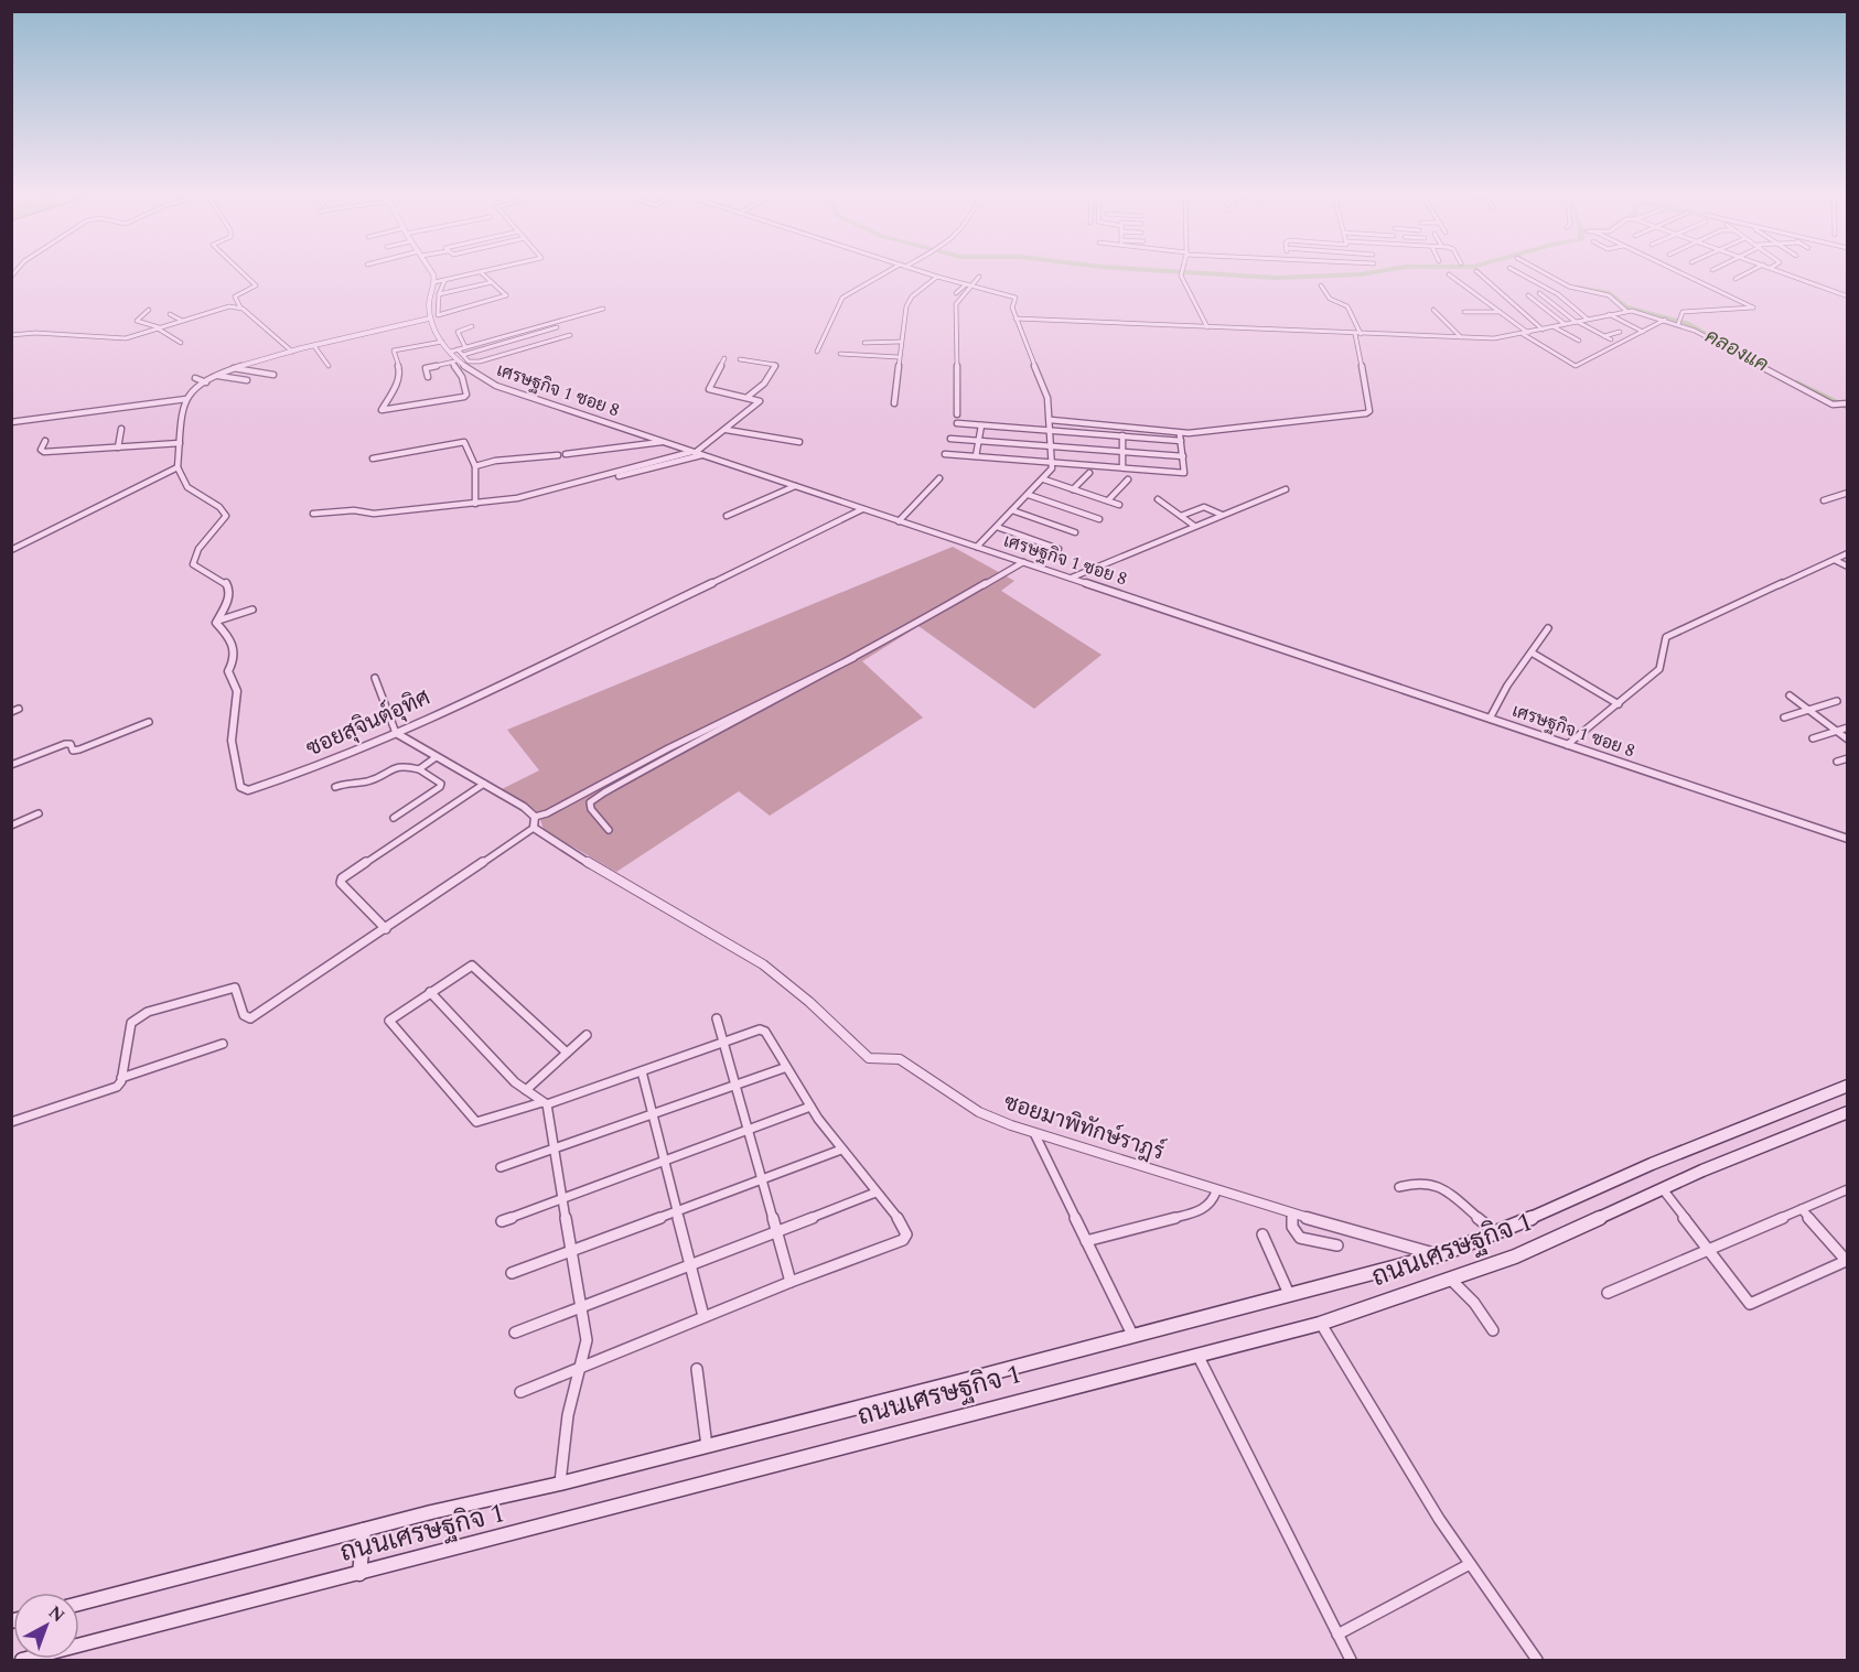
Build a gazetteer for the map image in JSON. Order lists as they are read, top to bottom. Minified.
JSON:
{"streets":{"main road":["ถนนเศรษฐกิจ 1"],"street":["เศรษฐกิจ 1 ซอย 8","ซอยสุจินต์อุทิศ","ซอยมาพิทักษ์ราฎร์"]},"crossings":[["เศรษฐกิจ 1 ซอย 8","ซอยสุจินต์อุทิศ"],["ซอยสุจินต์อุทิศ","ซอยมาพิทักษ์ราฎร์"],["ซอยมาพิทักษ์ราฎร์","ถนนเศรษฐกิจ 1"]],"water":["คลองแค"],"north":"top right"}
